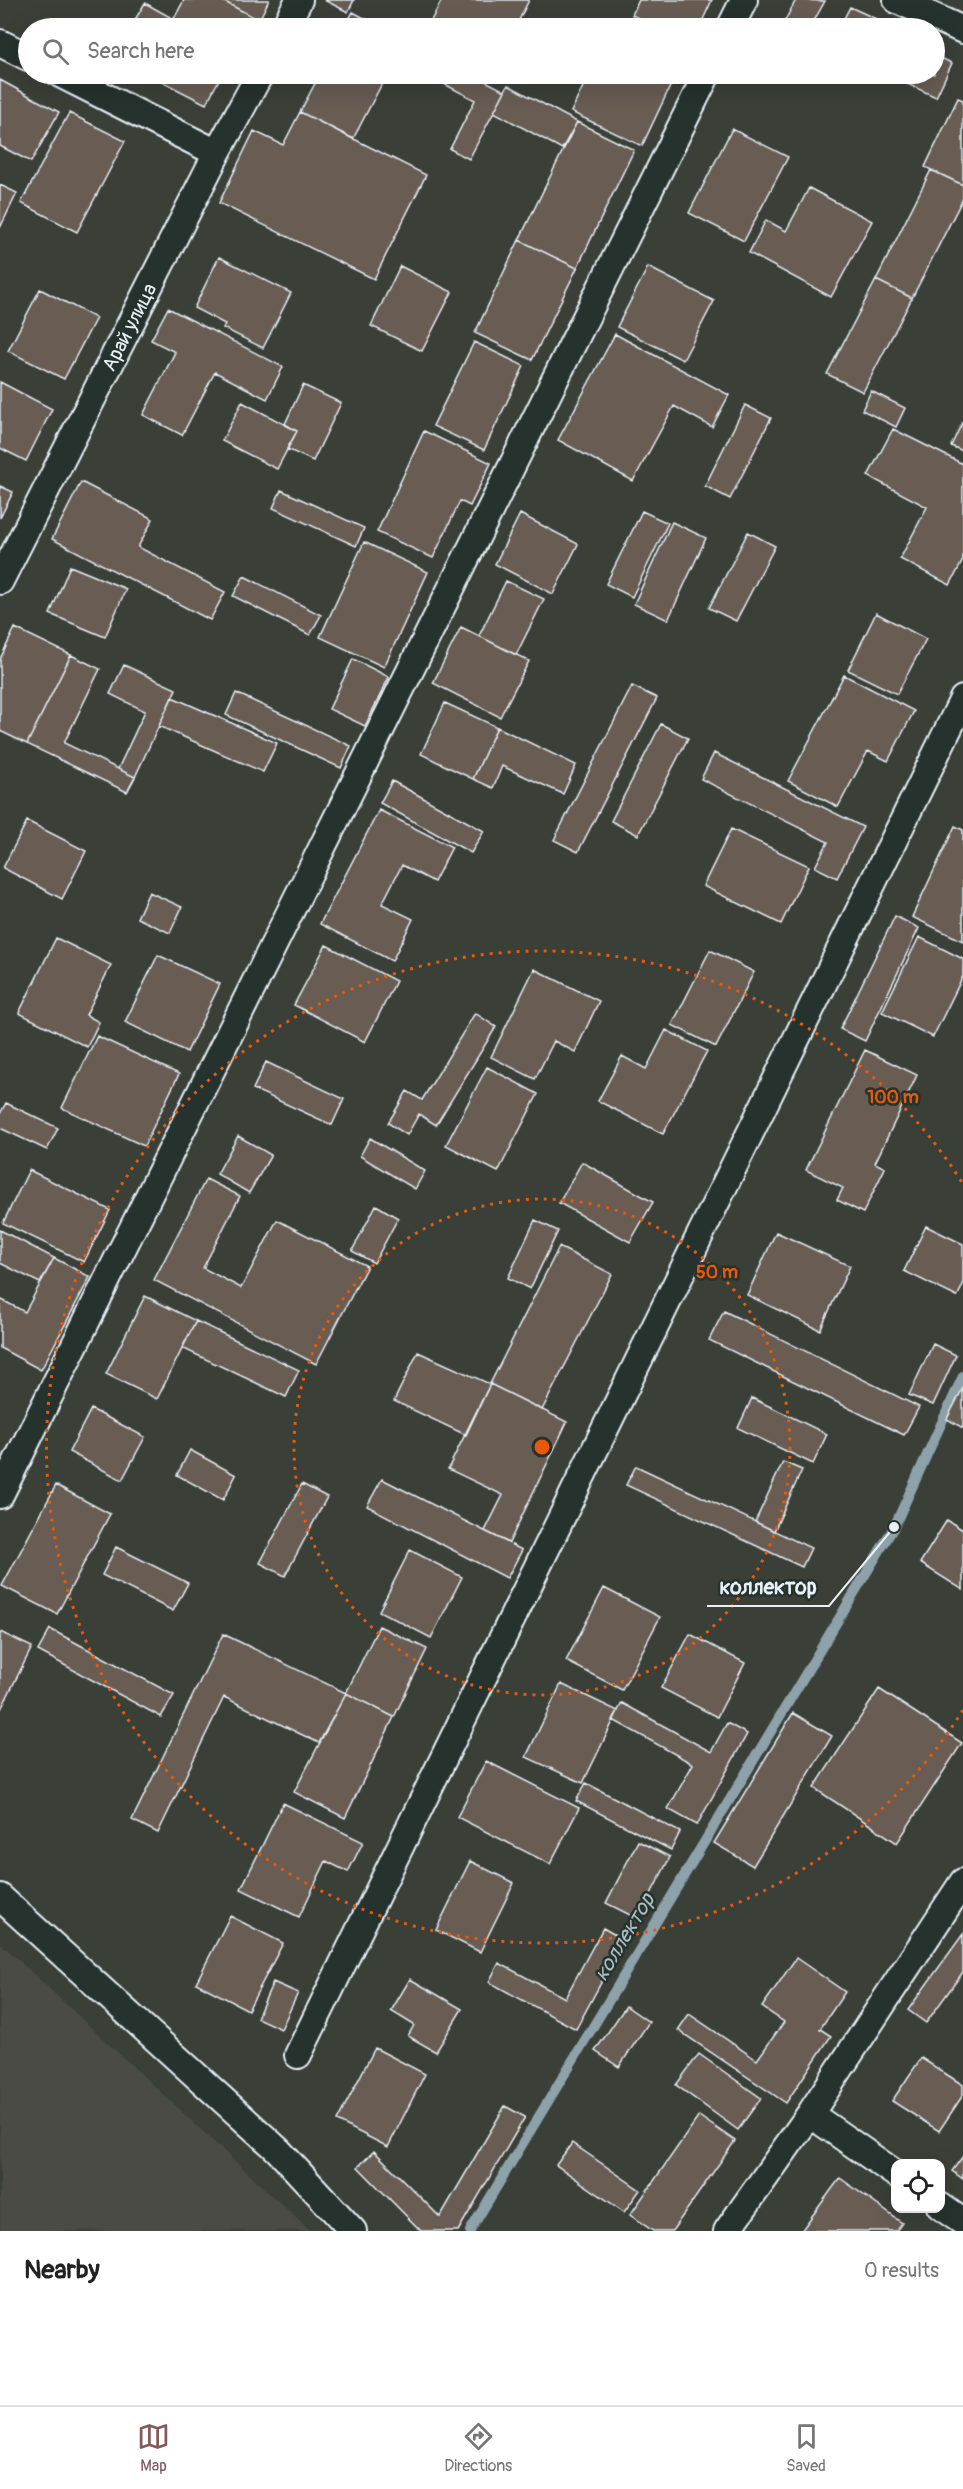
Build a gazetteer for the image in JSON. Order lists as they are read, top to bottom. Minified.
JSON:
{"streets":{"street":["Арай улица"]},"water":["коллектор"],"places":["коллектор"],"page":{"search":"Search here","heading":["Nearby","0 results"],"nav":["Map","Directions","Saved"]},"rings":["100 m","50 m"]}
